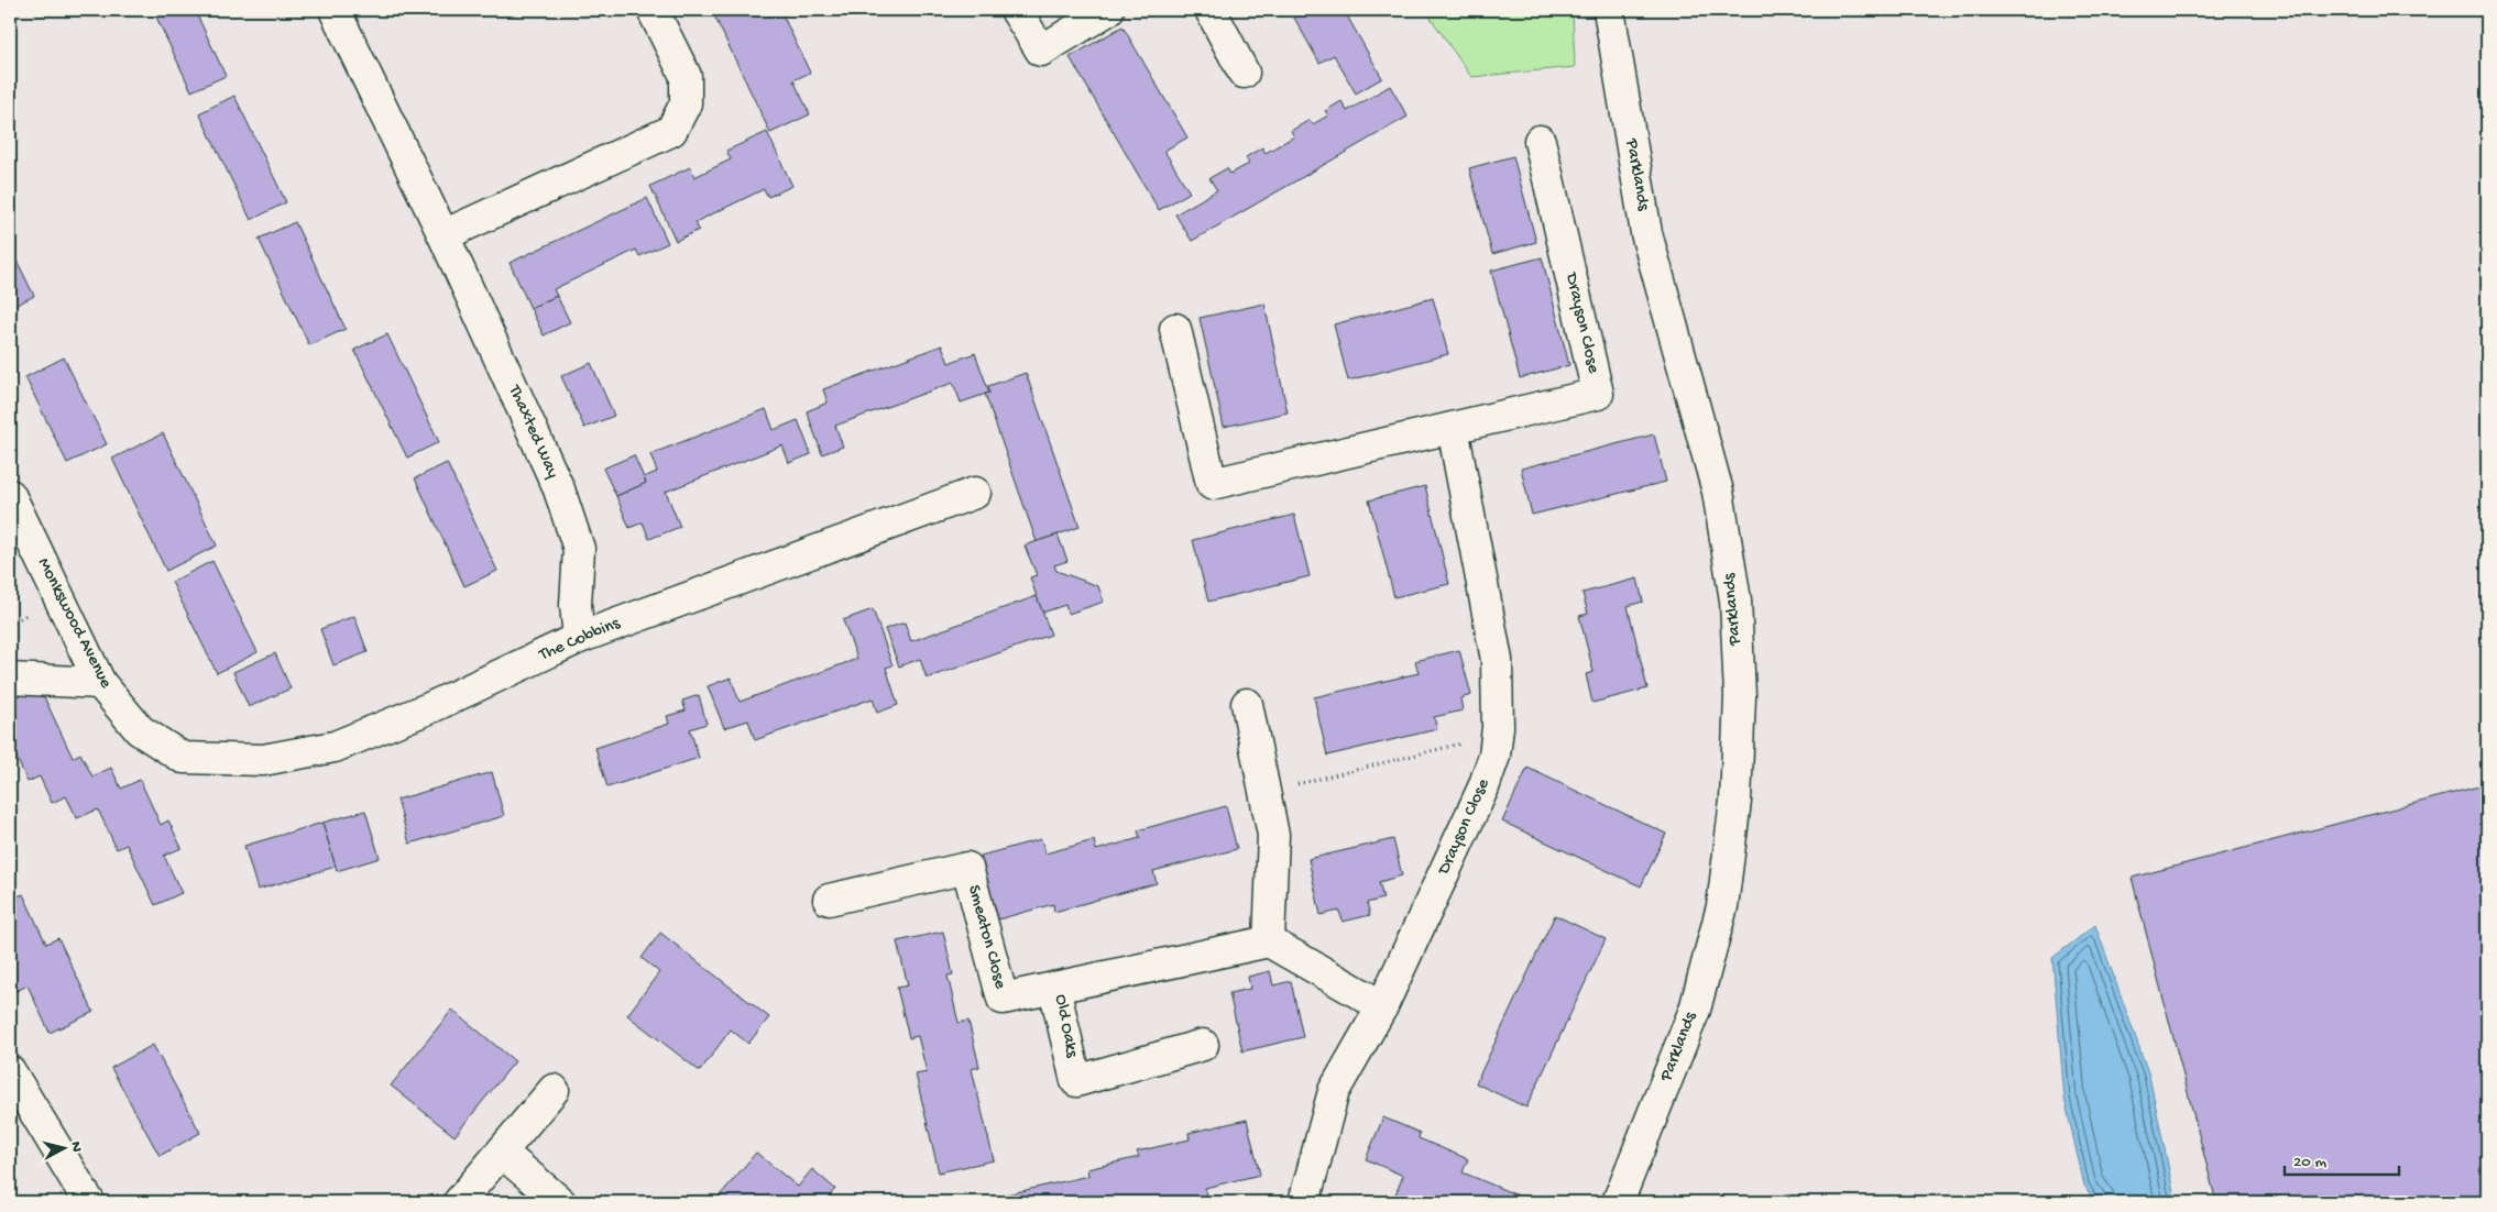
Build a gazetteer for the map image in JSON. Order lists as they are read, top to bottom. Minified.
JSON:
{"streets":{"street":["Parklands","Drayson Close","Thaxted Way","Monkswood Avenue","The Cobbins","Smeaton Close","Old Oaks"]},"crossings":[["Thaxted Way","The Cobbins"],["Monkswood Avenue","The Cobbins"],["Smeaton Close","Old Oaks"]],"scale_bar":"20 m","north":"right"}
